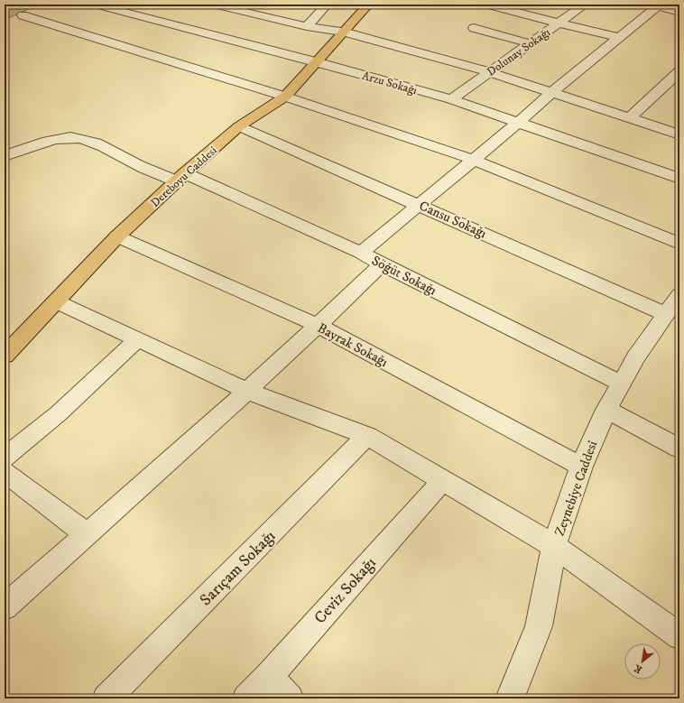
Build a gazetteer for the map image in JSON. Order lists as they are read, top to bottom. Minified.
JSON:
{"streets":{"main road":["Dereboyu Caddesi"],"street":["Dolunay Sokağı","Arzu Sokağı","Cansu Sokağı","Söğüt Sokağı","Bayrak Sokağı","Zeynebiye Caddesi","Sarıçam Sokağı","Ceviz Sokağı"]},"crossings":[["Dolunay Sokağı","Arzu Sokağı"],["Arzu Sokağı","Dereboyu Caddesi"],["Dereboyu Caddesi","Cansu Sokağı"],["Dereboyu Caddesi","Söğüt Sokağı"],["Dereboyu Caddesi","Bayrak Sokağı"],["Cansu Sokağı","Zeynebiye Caddesi"],["Söğüt Sokağı","Zeynebiye Caddesi"],["Bayrak Sokağı","Zeynebiye Caddesi"]],"north":"bottom left"}
